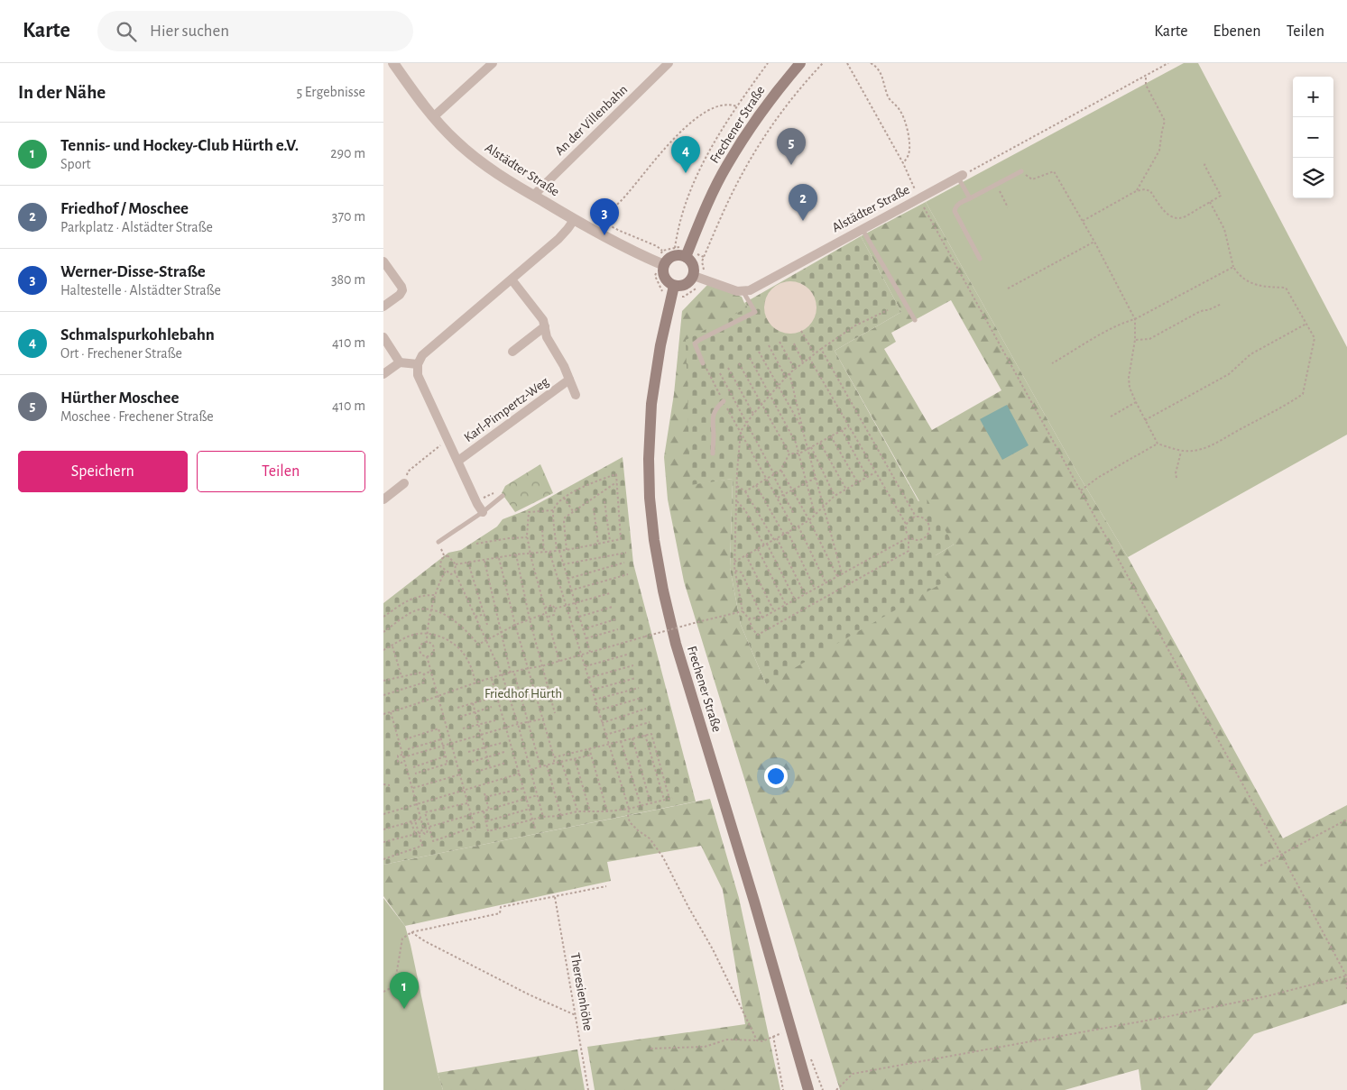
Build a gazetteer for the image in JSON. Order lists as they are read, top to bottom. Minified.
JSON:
{"streets":{"main road":["Frechener Straße"],"street":["An der Villenbahn","Alstädter Straße","Karl-Pimpertz-Weg"],"path":["Theresienhöhe"]},"crossings":[["An der Villenbahn","Alstädter Straße"],["Frechener Straße","Alstädter Straße"]],"parks":["Friedhof Hürth"],"page":{"header":"Karte","search":"Hier suchen","nav":["Karte","Ebenen","Teilen"],"heading":["In der Nähe","5 Ergebnisse"],"map_buttons":["+","−"],"list":[{"mark":"1","name":"Tennis- und Hockey-Club Hürth e.V.","note":"Sport","value":"290 m"},{"mark":"2","name":"Friedhof / Moschee","note":"Parkplatz · Alstädter Straße","value":"370 m"},{"mark":"3","name":"Werner-Disse-Straße","note":"Haltestelle · Alstädter Straße","value":"380 m"},{"mark":"4","name":"Schmalspurkohlebahn","note":"Ort · Frechener Straße","value":"410 m"},{"mark":"5","name":"Hürther Moschee","note":"Moschee · Frechener Straße","value":"410 m"}],"pins":["5","4","2","3","1"],"buttons":["Speichern","Teilen"]}}
